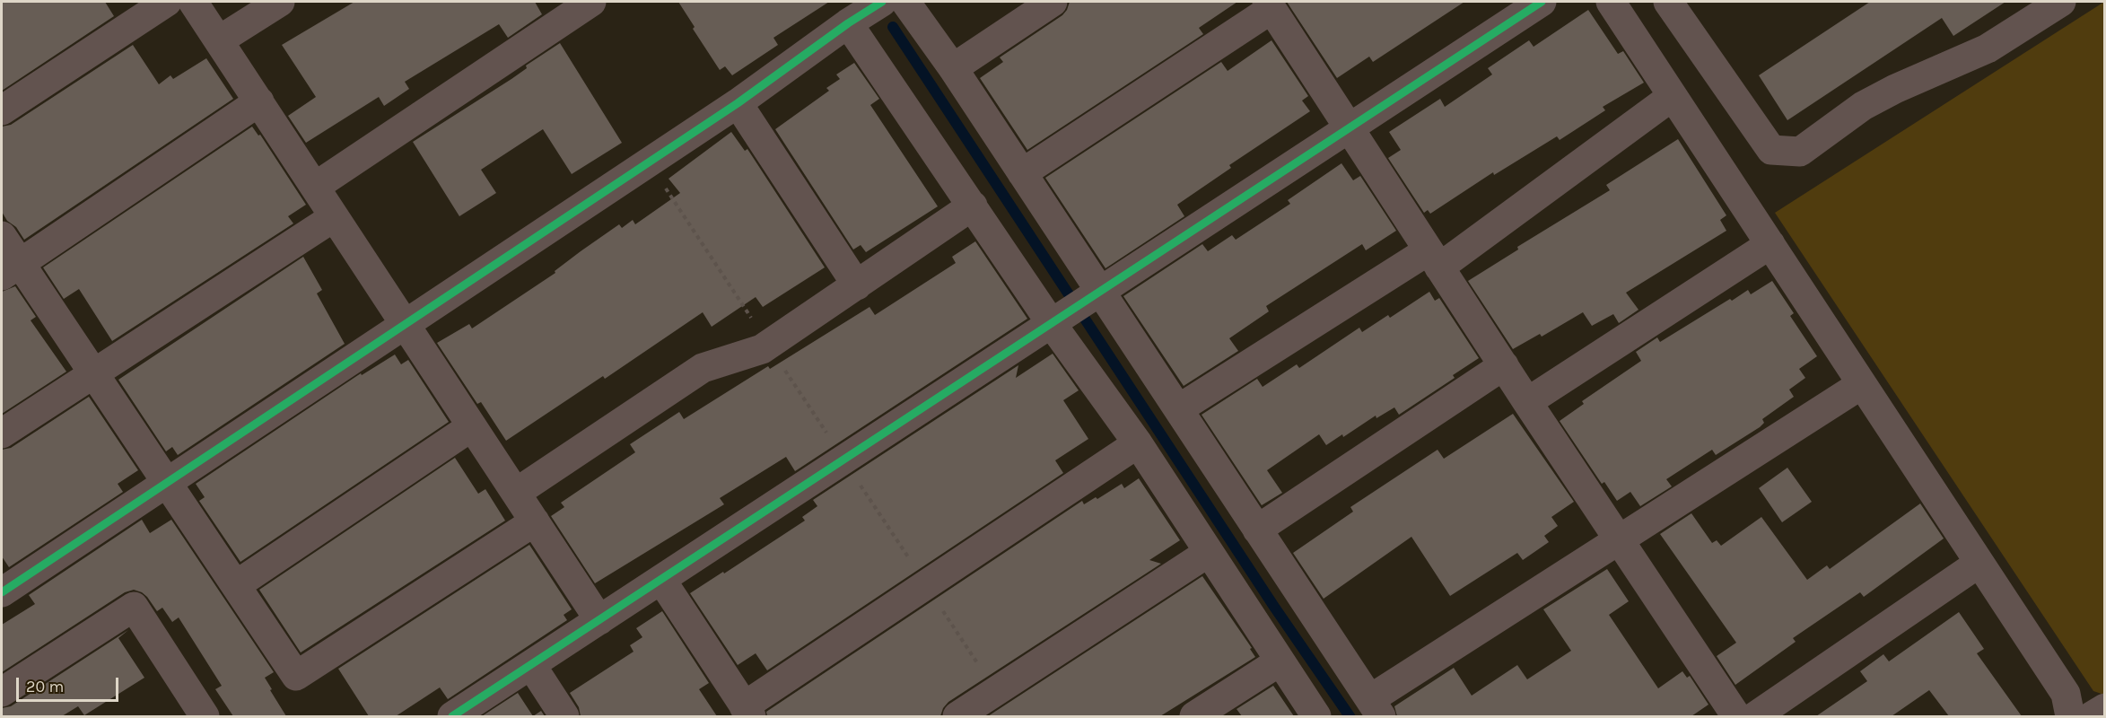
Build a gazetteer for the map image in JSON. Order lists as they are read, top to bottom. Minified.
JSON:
{"scale_bar":"20 m"}
